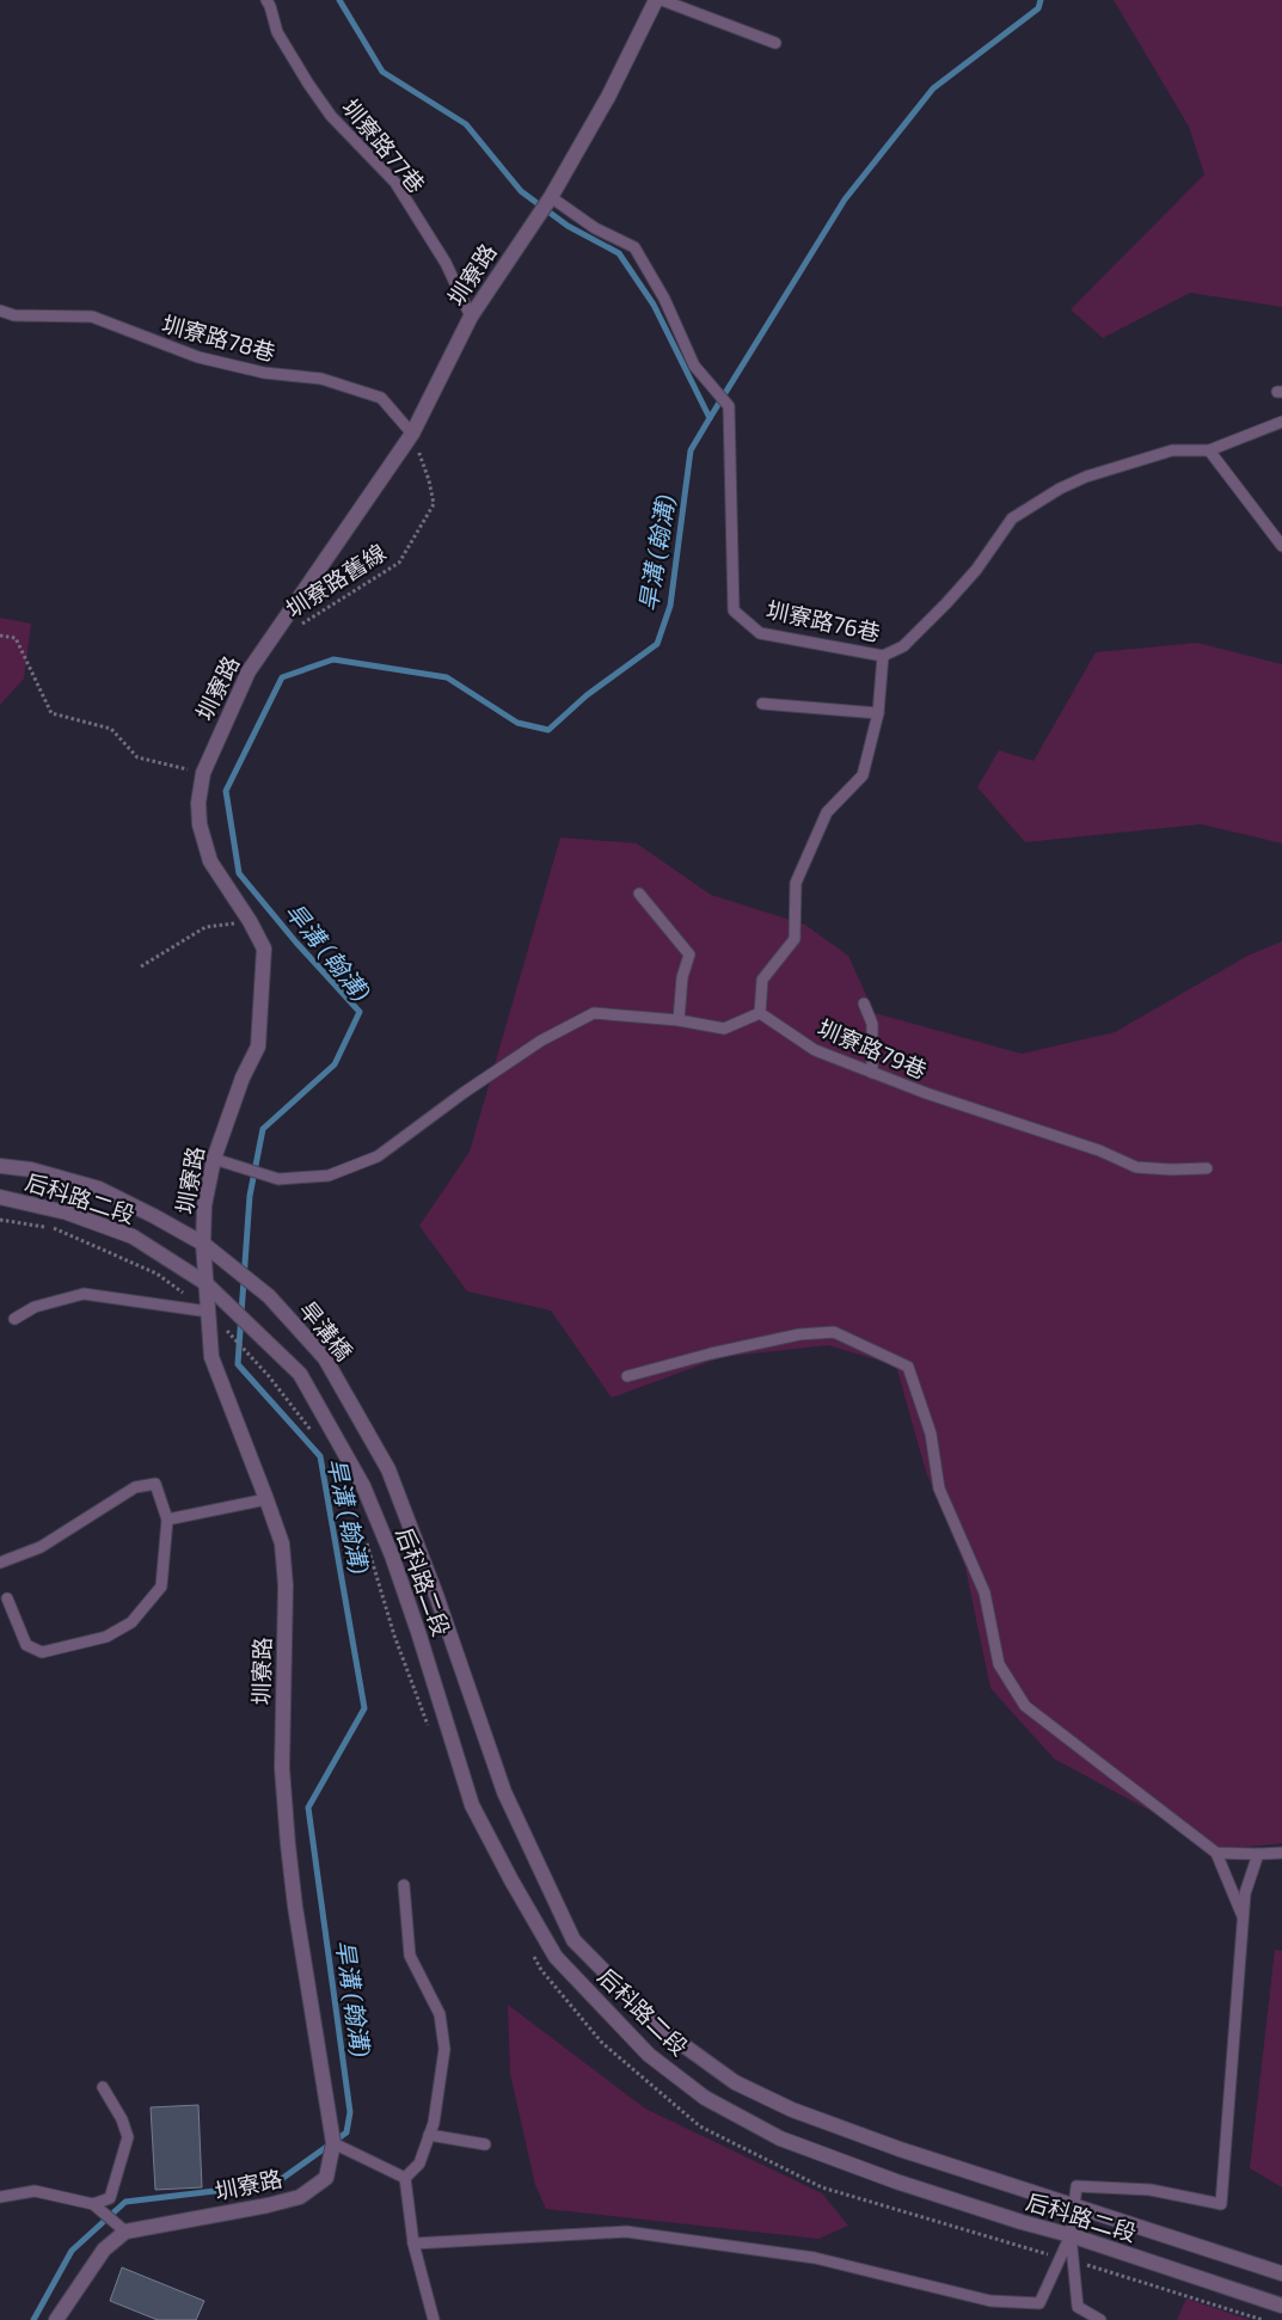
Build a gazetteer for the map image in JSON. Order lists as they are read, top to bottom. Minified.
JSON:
{"streets":{"street":["圳寮路","后科路二段","旱溝橋"],"lane":["圳寮路77巷","圳寮路78巷","圳寮路76巷","圳寮路79巷"],"path":["圳寮路舊線"]},"crossings":[["圳寮路77巷","圳寮路"],["圳寮路","圳寮路78巷"],["圳寮路","圳寮路舊線"],["圳寮路","圳寮路76巷"],["圳寮路","后科路二段"],["圳寮路","旱溝橋"],["圳寮路78巷","圳寮路舊線"],["后科路二段","旱溝橋"]],"water":["旱溝 (翰溝)"]}
